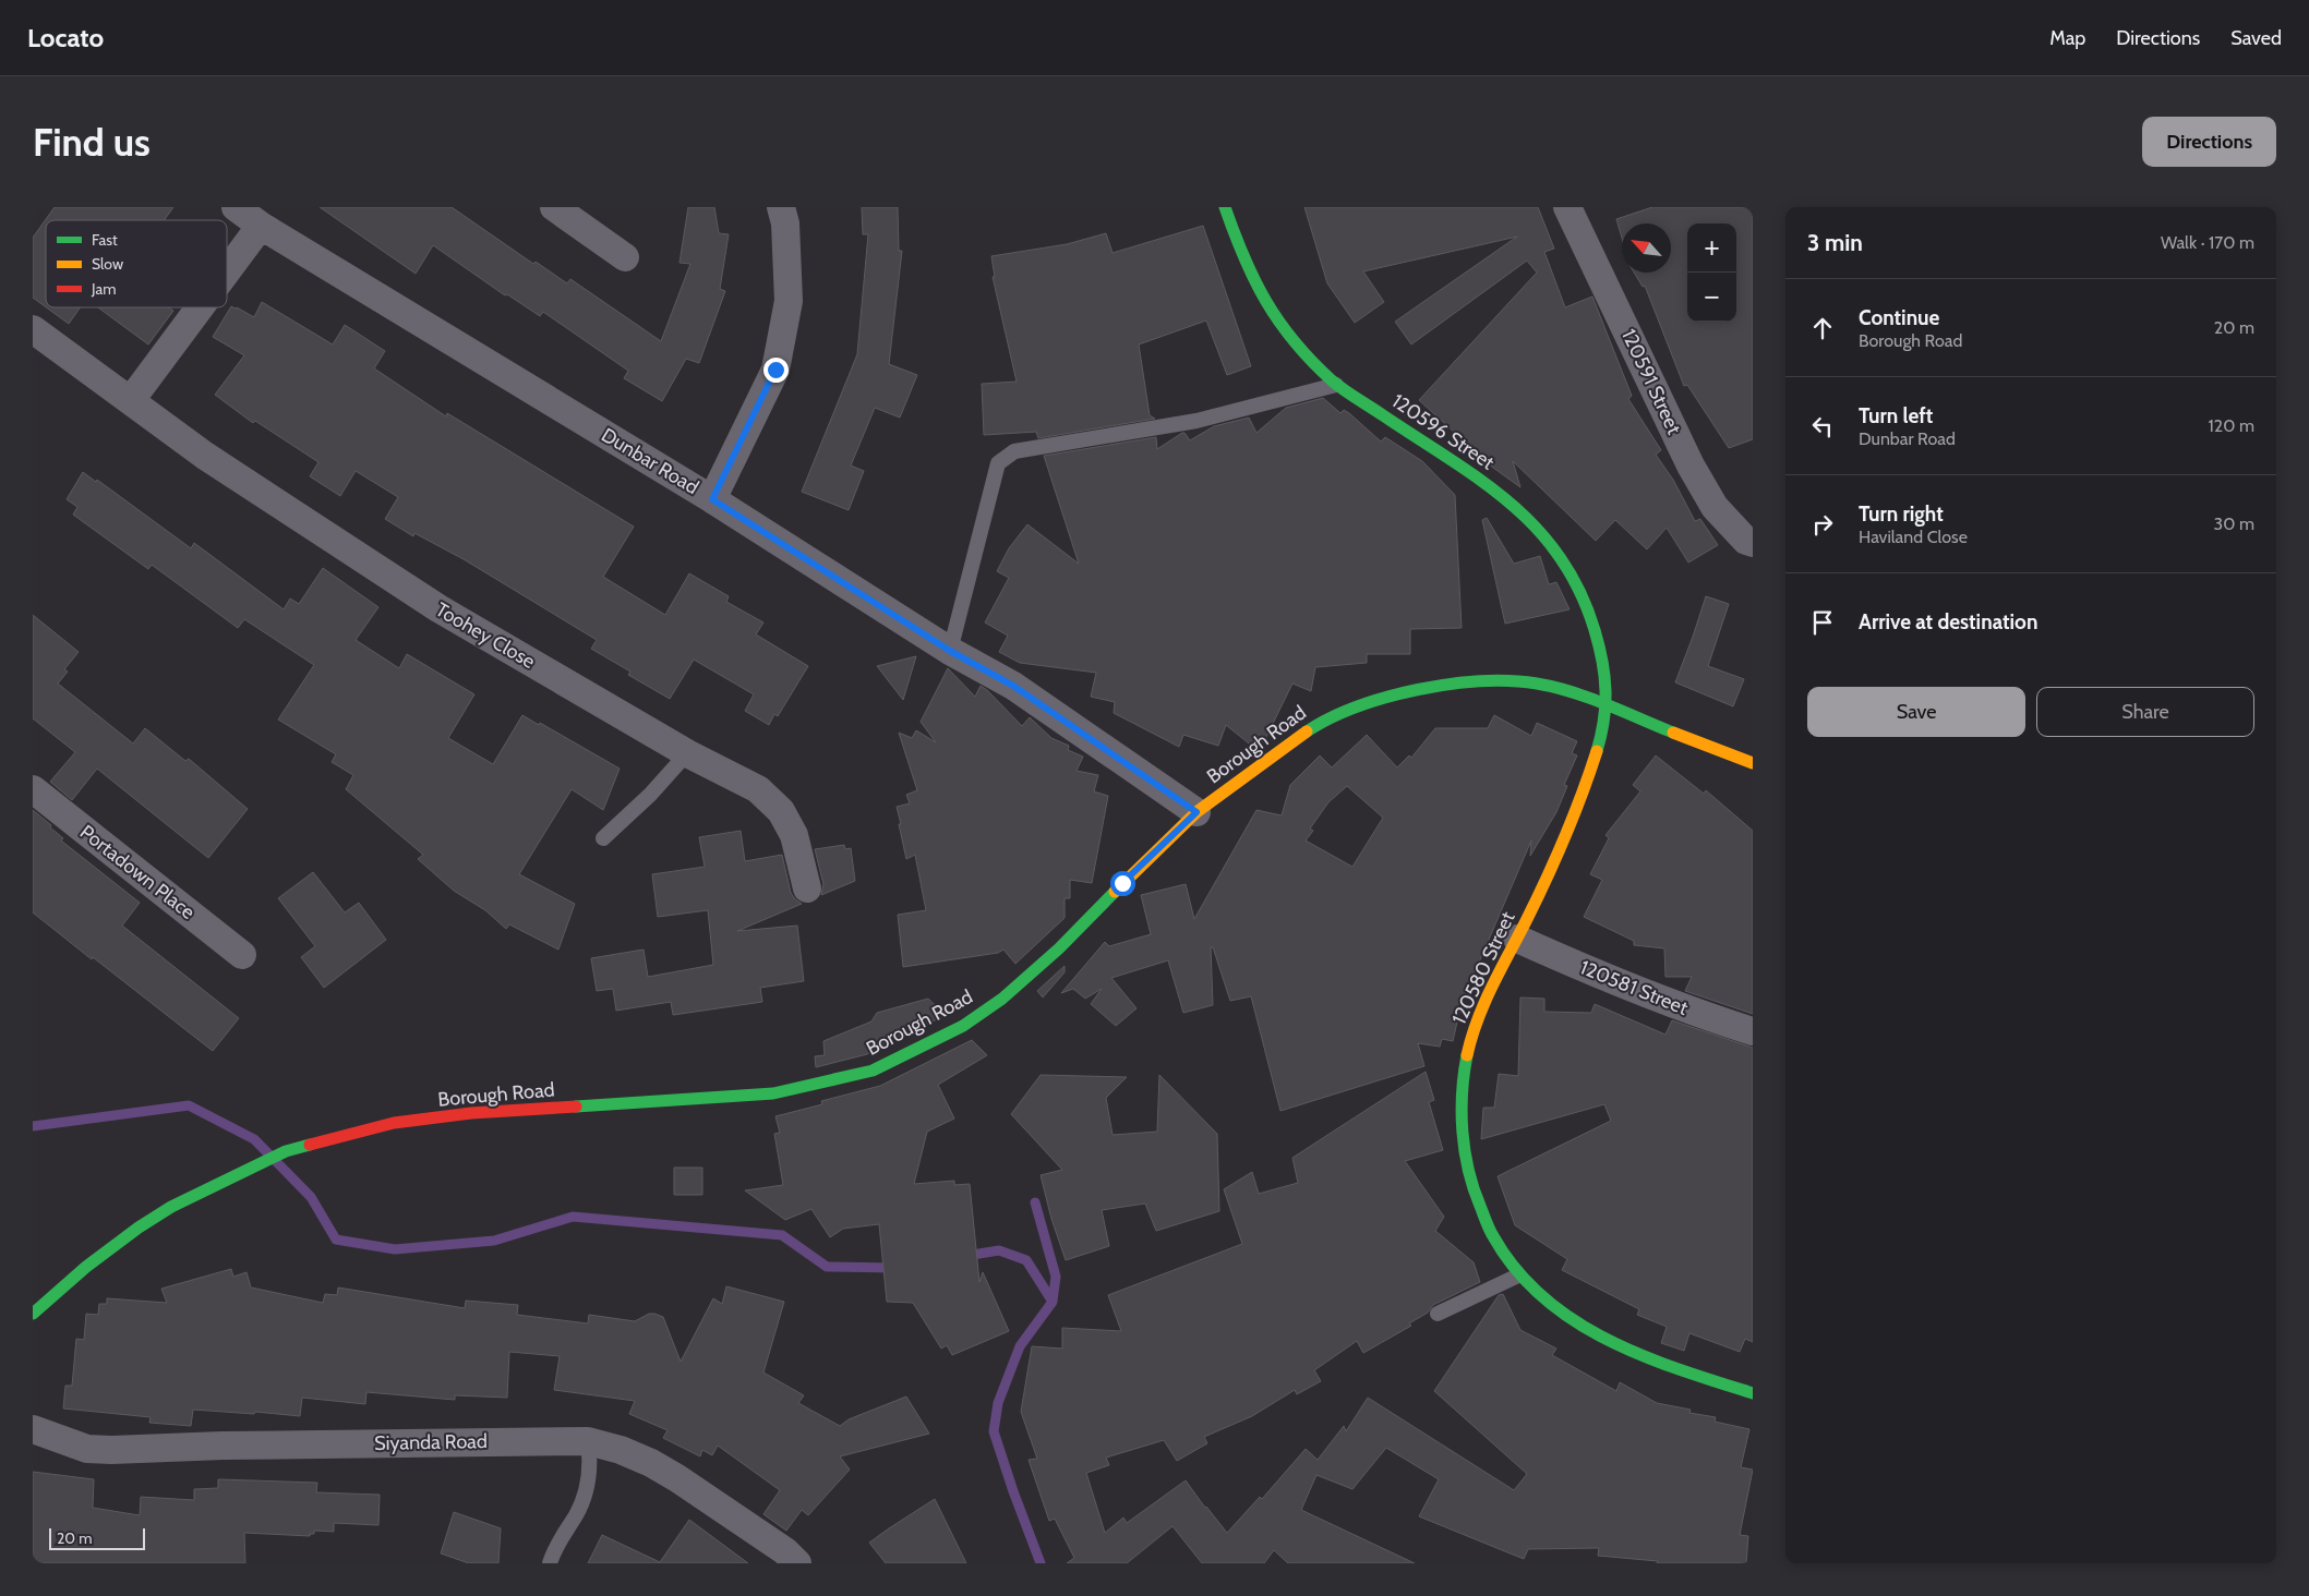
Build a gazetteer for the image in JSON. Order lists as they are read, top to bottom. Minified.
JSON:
{"streets":{"street":["120591 Street","120596 Street","Dunbar Road","Toohey Close","Borough Road","Portadown Place","120580 Street","120581 Street","Siyanda Road"]},"crossings":[["120596 Street","Borough Road"],["120596 Street","120580 Street"],["Dunbar Road","Borough Road"],["Borough Road","120580 Street"],["120580 Street","120581 Street"]],"legend":["Fast","Slow","Jam"],"scale_bar":"20 m","north":"top left","page":{"header":"Locato","nav":["Map","Directions","Saved"],"buttons":["Directions",["Save","Share"]],"title":"Find us","heading":["3 min","Walk · 170 m"],"map_buttons":["+","−"],"list":[["Continue","Borough Road","20 m"],["Turn left","Dunbar Road","120 m"],["Turn right","Haviland Close","30 m"],"Arrive at destination"],"scale":"20 m"}}
